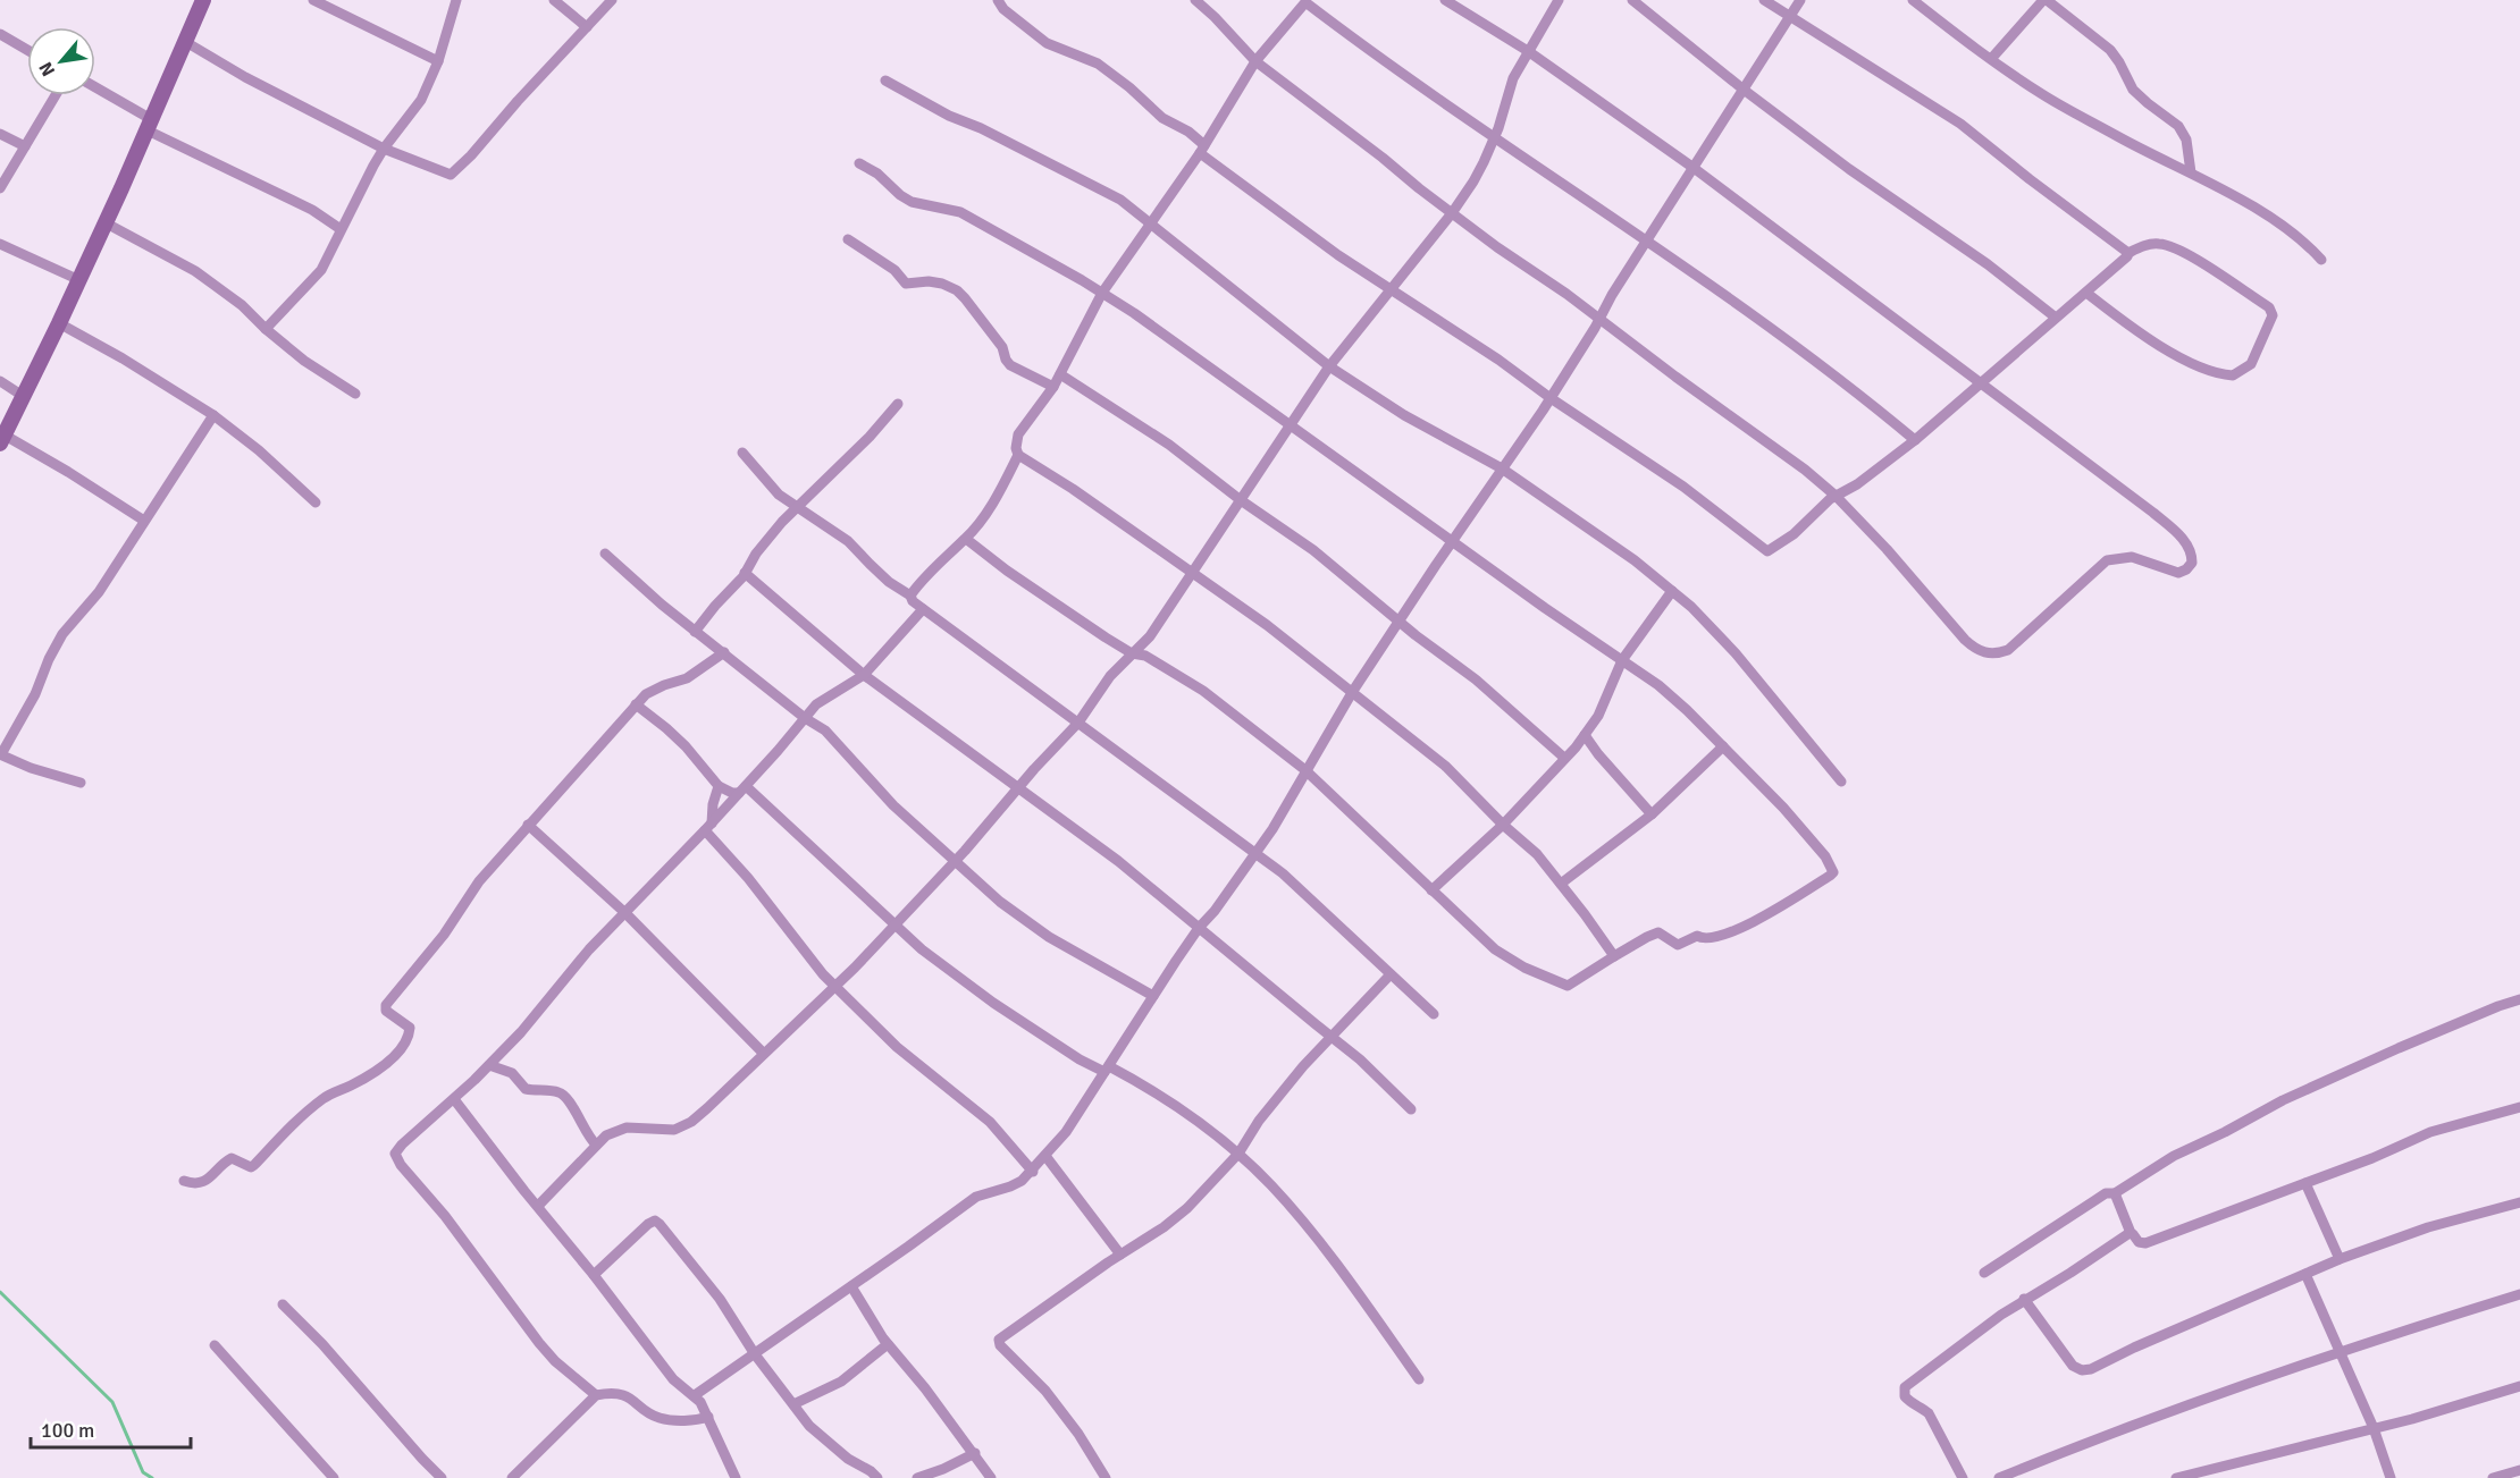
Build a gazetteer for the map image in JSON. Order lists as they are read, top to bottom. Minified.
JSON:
{"scale_bar":"100 m","north":"bottom left"}
